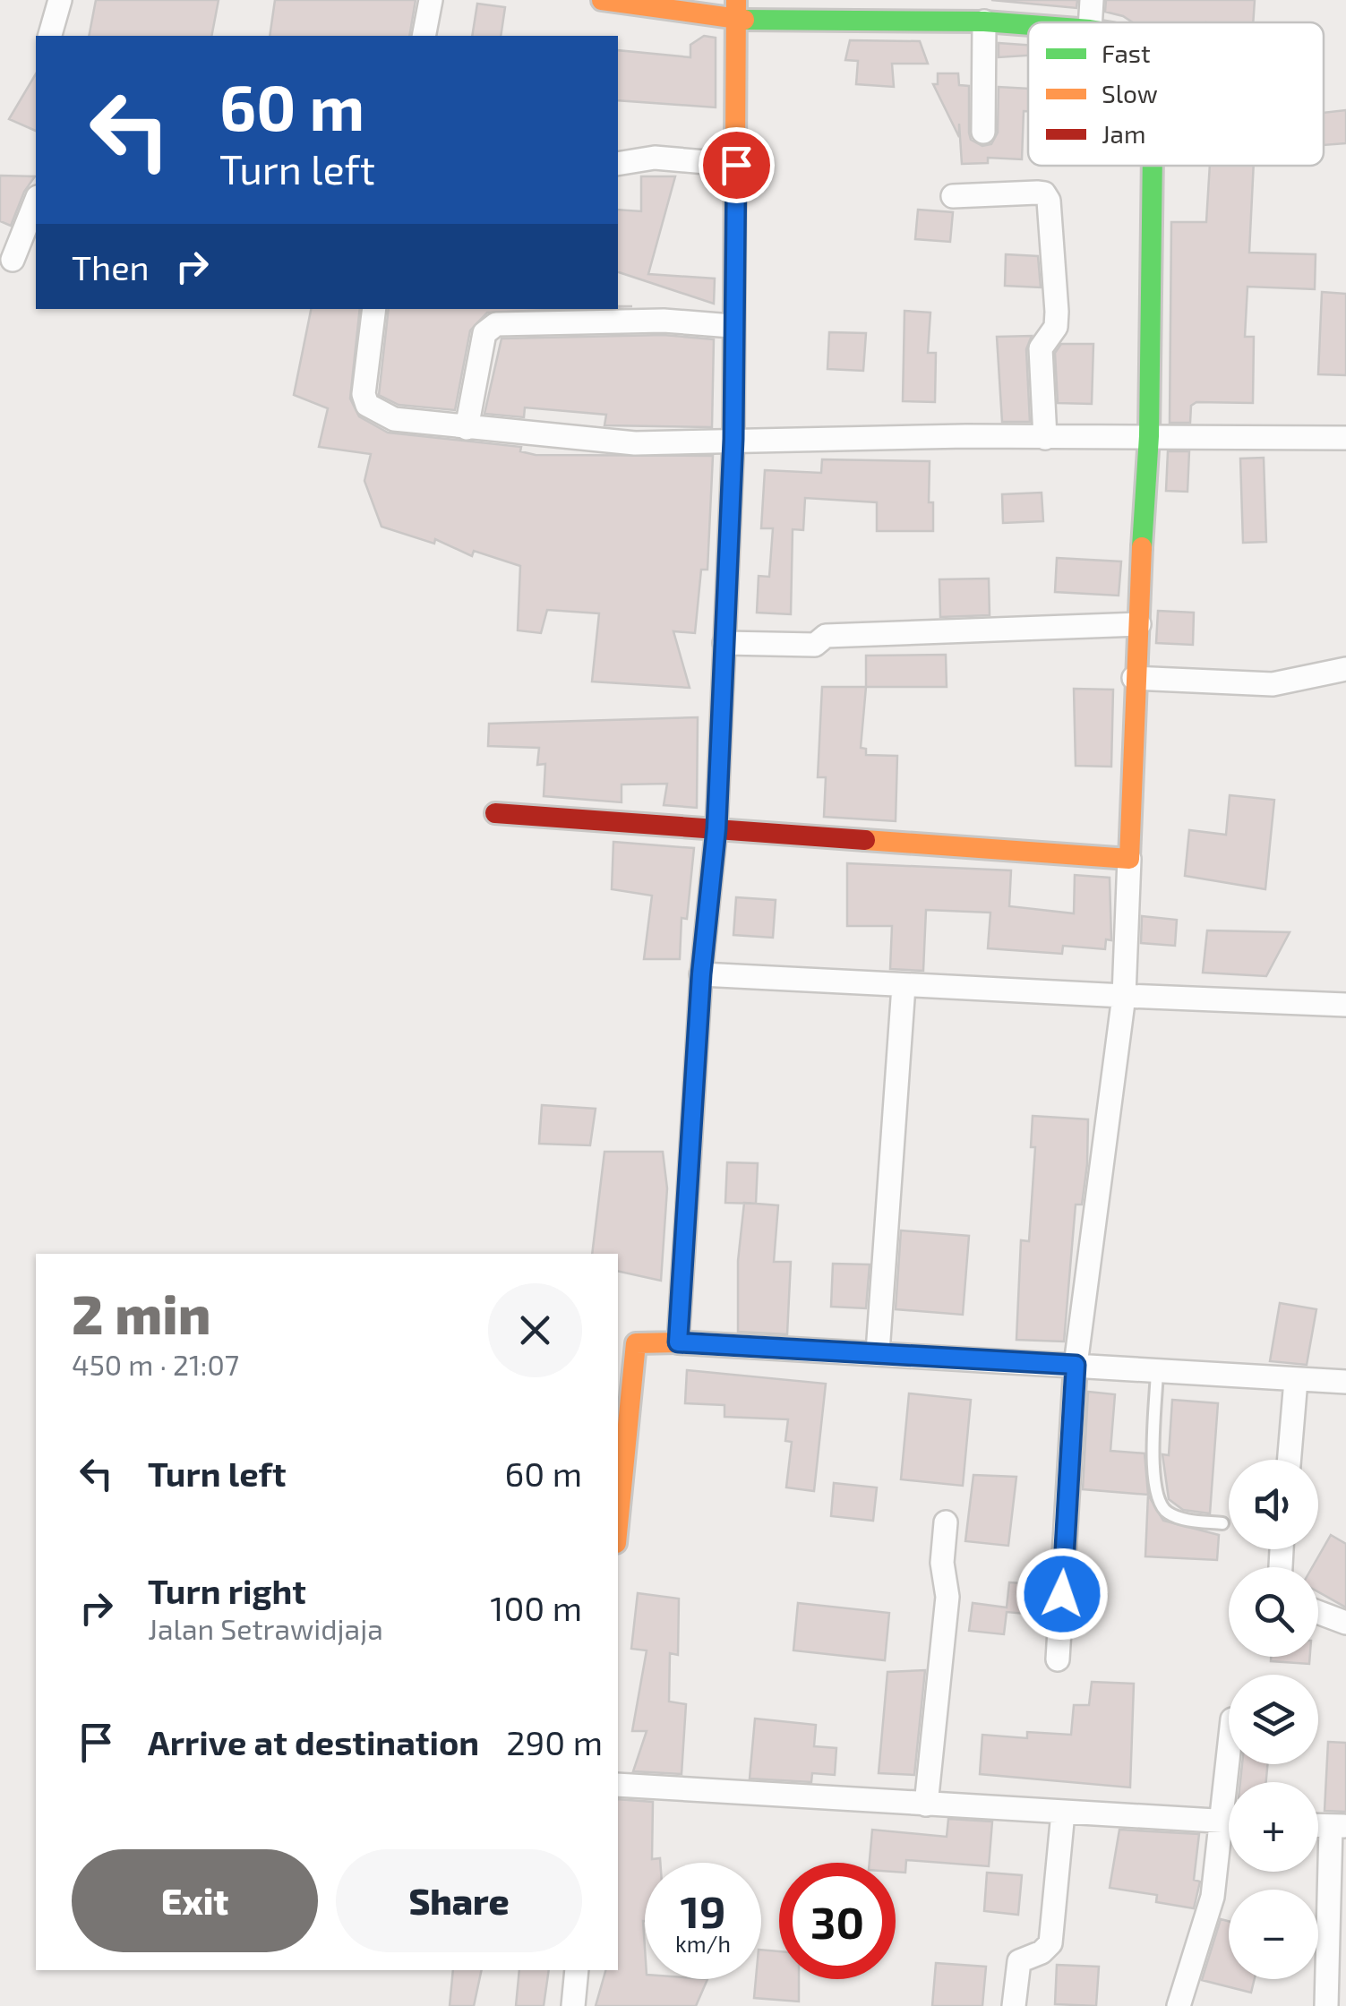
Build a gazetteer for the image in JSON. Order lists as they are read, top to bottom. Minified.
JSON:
{"legend":["Fast","Slow","Jam"],"page":{"turn":["60 m","Turn left"],"then":"Then","heading":["2 min","450 m · 21:07"],"list":[{"name":"Turn left","value":"60 m"},{"name":"Turn right","note":"Jalan Setrawidjaja","value":"100 m"},{"name":"Arrive at destination","value":"290 m"}],"map_buttons":["+","−"],"buttons":["Exit","Share"],"speed":"19 km/h","limit":"30"}}
